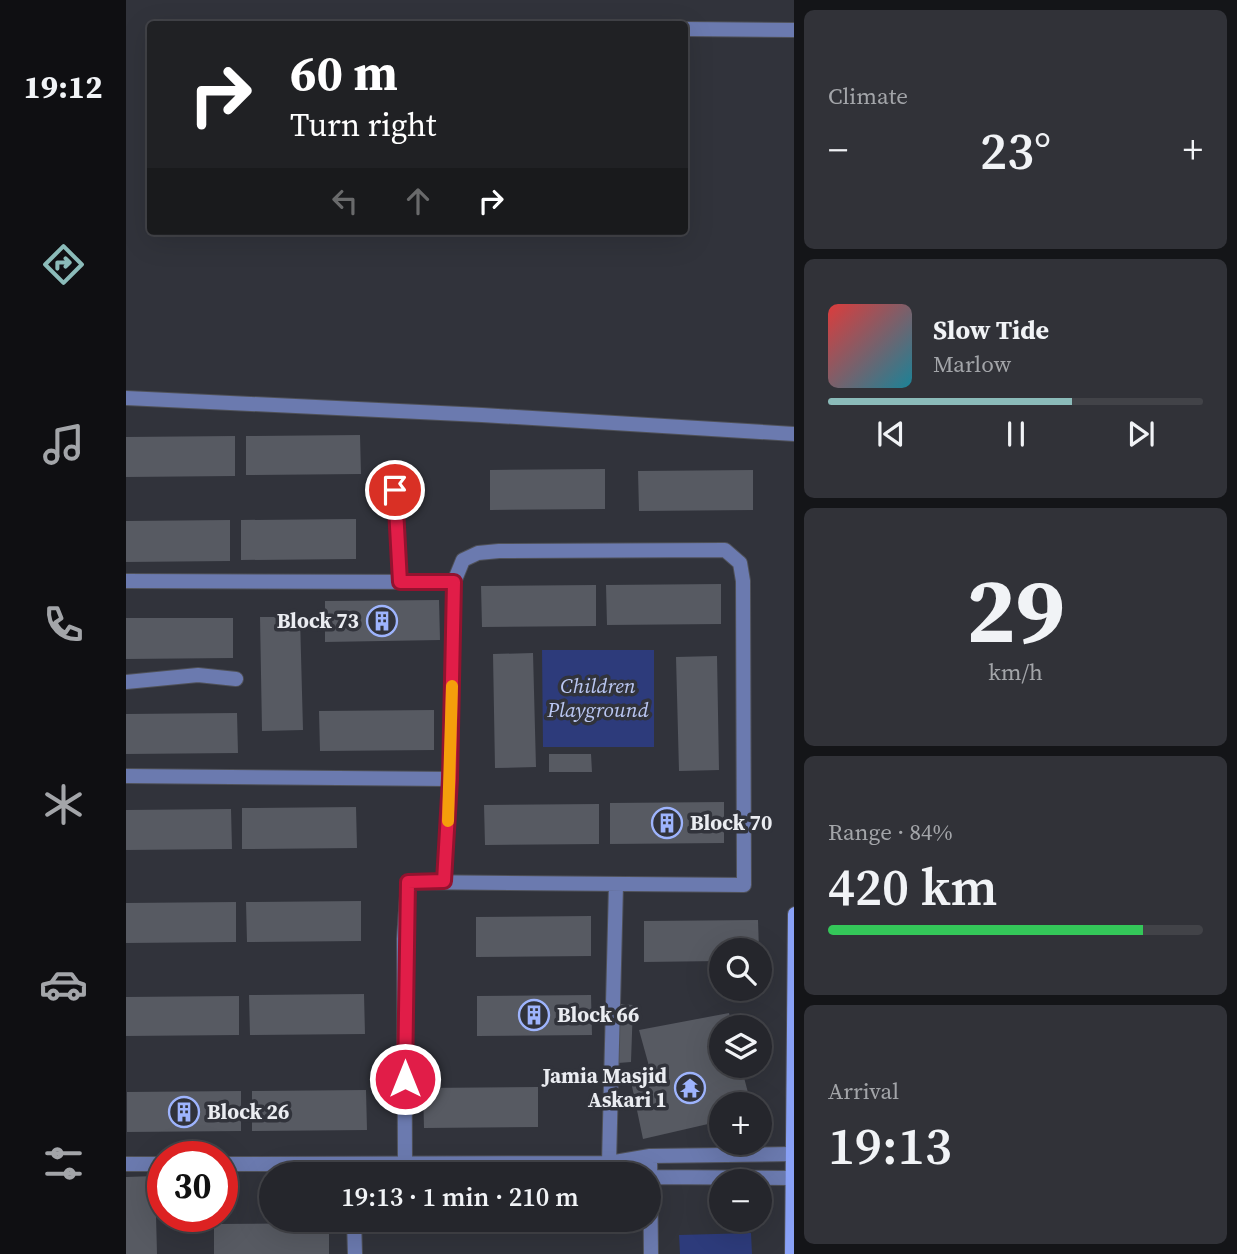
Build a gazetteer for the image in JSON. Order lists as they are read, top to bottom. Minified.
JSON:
{"parks":["Children Playground"],"places":{"building":["Block 73","Block 70","Block 66","Block 26"],"temple":["Jamia Masjid Askari 1"]},"page":{"tabs":"19:12","tile":["Climate",["29","km/h"],["Range · 84%","420 km"],["Arrival","19:13"]],"turn":["60 m","Turn right"],"heat":["−","23°","+"],"song":["Slow Tide","Marlow"],"map_buttons":["+","−"],"limit":"30","trip":"19:13 · 1 min · 210 m"}}
